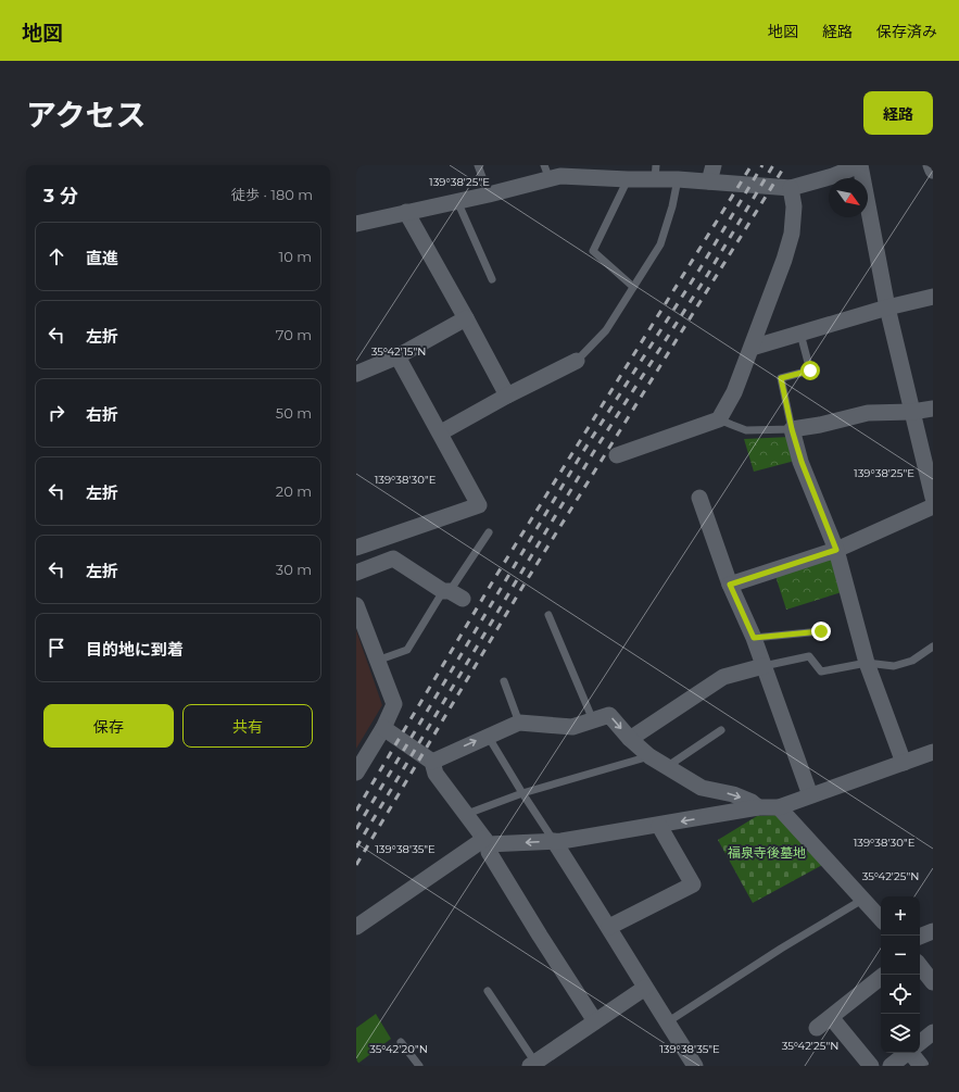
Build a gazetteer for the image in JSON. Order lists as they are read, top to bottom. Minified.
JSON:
{"parks":["福泉寺後墓地"],"north":"bottom right","page":{"header":"地図","nav":["地図","経路","保存済み"],"title":"アクセス","buttons":["経路",["保存","共有"]],"heading":["3 分","徒歩 · 180 m"],"list":[["直進","10 m"],["左折","70 m"],["右折","50 m"],["左折","20 m"],["左折","30 m"],"目的地に到着"],"map_buttons":["+","−"]},"coordinates":["139°38'25\"E","35°42'15\"N","139°38'30\"E","139°38'35\"E","35°42'25\"N","35°42'20\"N"]}
